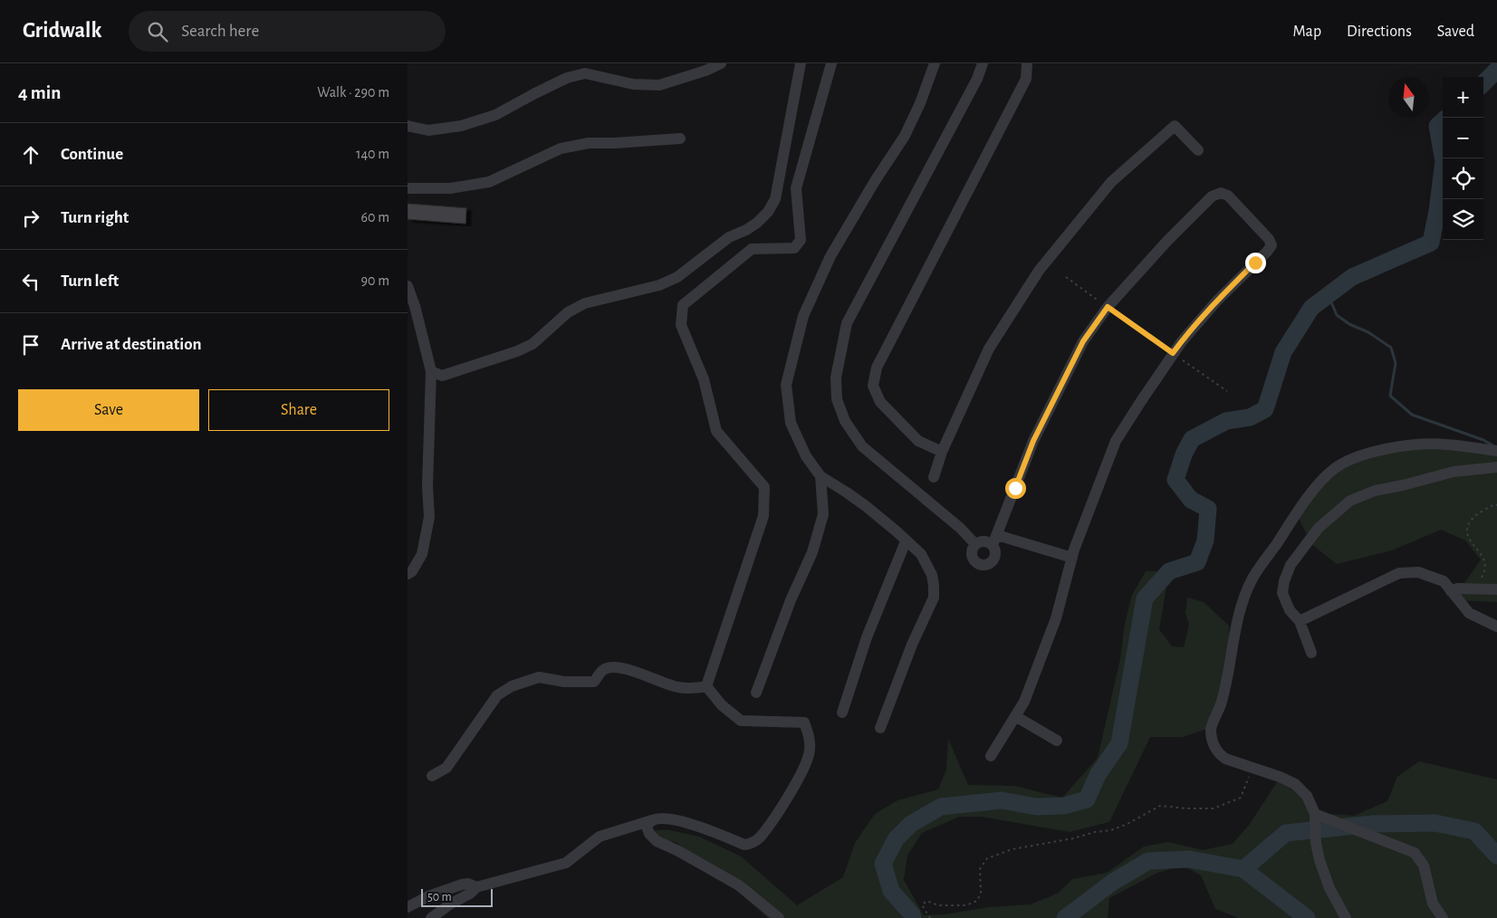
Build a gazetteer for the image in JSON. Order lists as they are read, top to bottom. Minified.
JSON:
{"scale_bar":"50 m","north":"top","page":{"header":"Gridwalk","search":"Search here","nav":["Map","Directions","Saved"],"heading":["4 min","Walk · 290 m"],"map_buttons":["+","−"],"list":[["Continue","140 m"],["Turn right","60 m"],["Turn left","90 m"],"Arrive at destination"],"buttons":["Save","Share"],"scale":"50 m"}}
